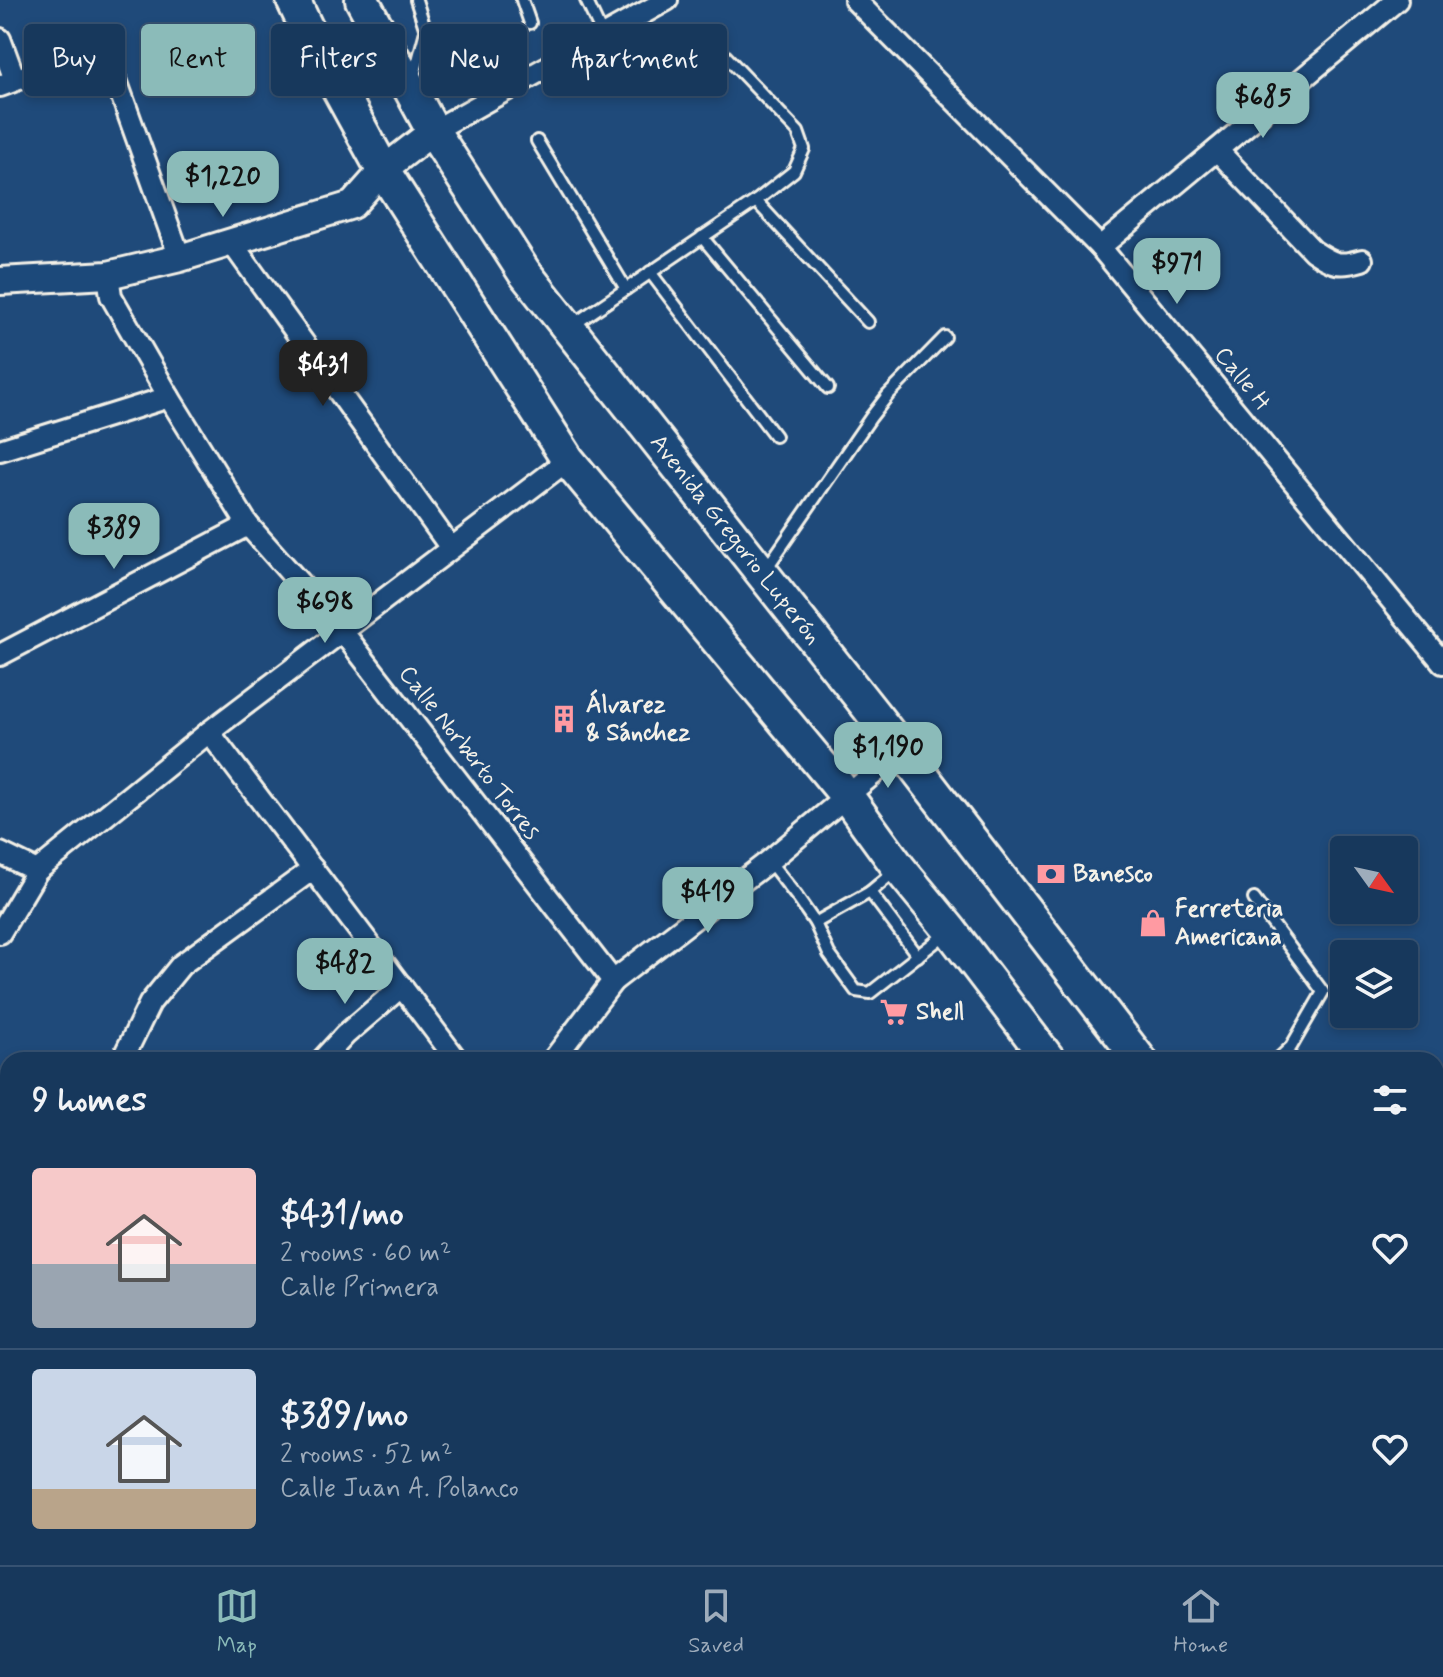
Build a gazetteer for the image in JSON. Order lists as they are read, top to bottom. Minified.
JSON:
{"streets":{"main road":["Avenida Gregorio Luperón"],"street":["Calle H","Calle Norberto Torres"]},"places":{"building":["Álvarez & Sánchez"],"bank":["Banesco"],"shop":["Ferreteria Americana"],"supermarket":["Shell"]},"north":"bottom right","page":{"chip":["Buy","Rent","Filters","New","Apartment"],"price":["$685","$1,220","$971","$431","$389","$698","$1,190","$419","$482"],"heading":"9 homes","list":[{"name":"$431/mo","note":"2 rooms · 60 m² · Calle Primera"},{"name":"$389/mo","note":"2 rooms · 52 m² · Calle Juan A. Polanco"}],"tabs":["Map","Saved","Home"]}}
